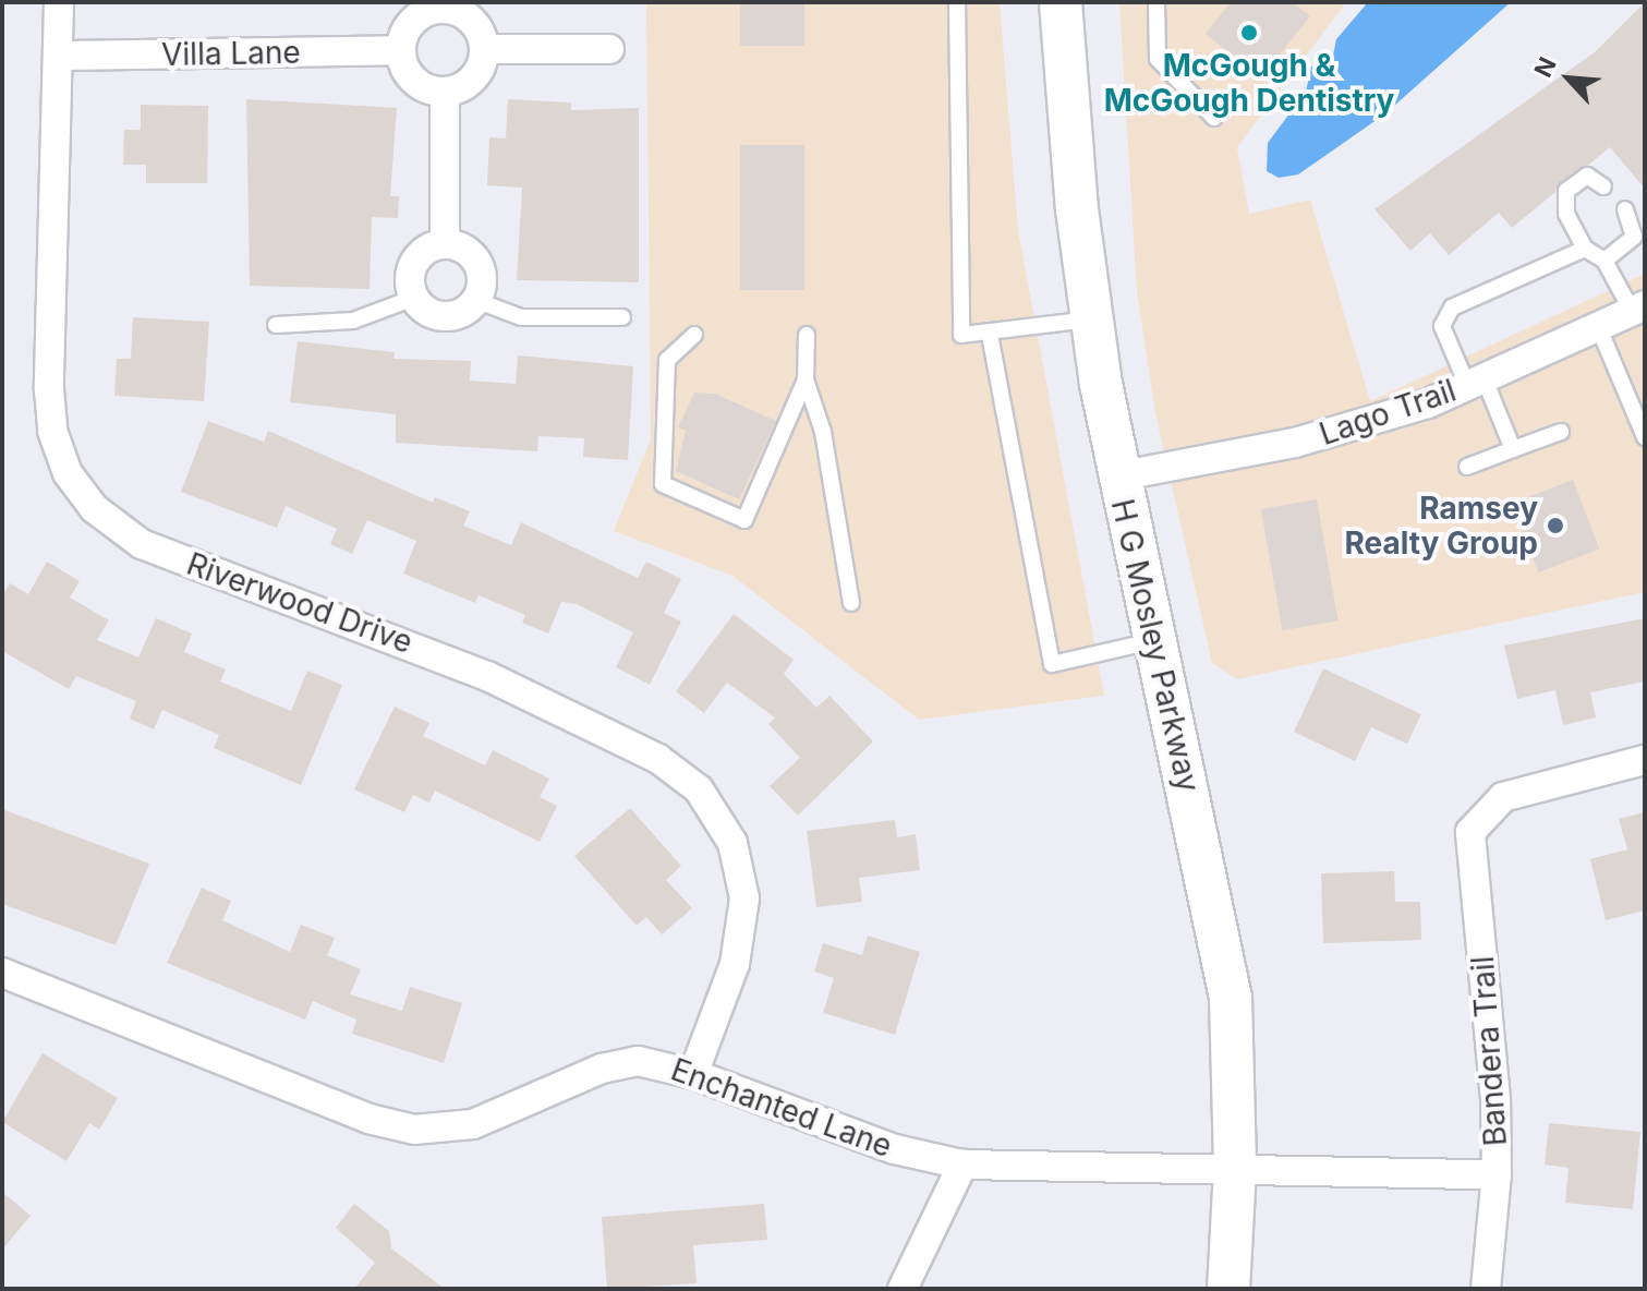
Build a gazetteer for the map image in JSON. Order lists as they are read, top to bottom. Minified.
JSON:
{"streets":{"main road":["H G Mosley Parkway"],"street":["Villa Lane","Lago Trail","Riverwood Drive","Bandera Trail","Enchanted Lane"]},"crossings":[["Villa Lane","Riverwood Drive"],["Lago Trail","H G Mosley Parkway"],["Riverwood Drive","Enchanted Lane"],["H G Mosley Parkway","Enchanted Lane"],["Bandera Trail","Enchanted Lane"]],"places":["McGough & McGough Dentistry","Ramsey Realty Group"],"north":"top left"}
